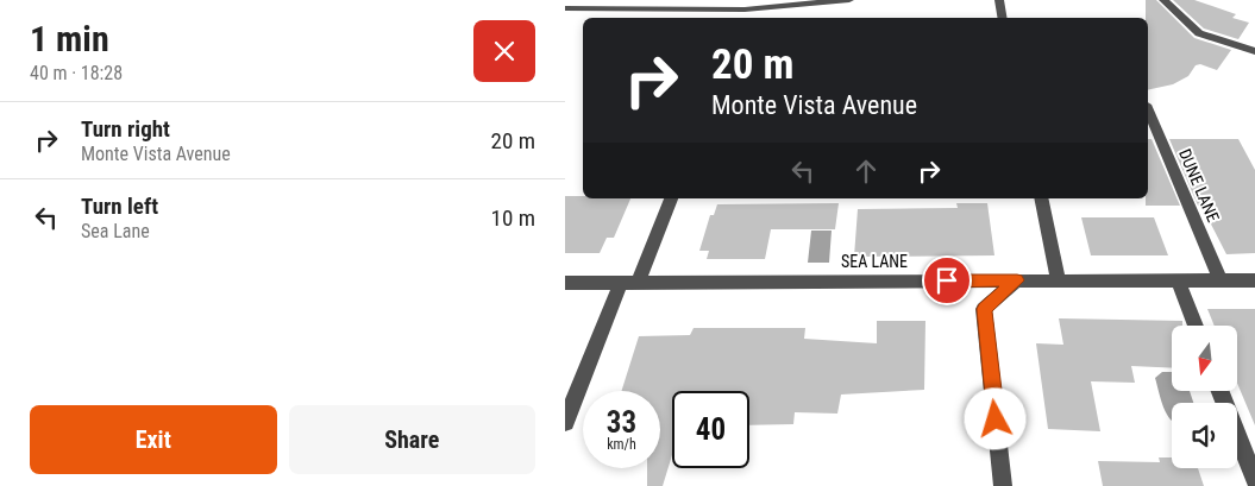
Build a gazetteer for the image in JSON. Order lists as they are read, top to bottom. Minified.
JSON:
{"streets":{"street":["DUNE LANE","SEA LANE"]},"crossings":[["DUNE LANE","SEA LANE"]],"north":"bottom","page":{"heading":["1 min","40 m · 18:28"],"turn":["20 m","Monte Vista Avenue"],"list":[{"name":"Turn right","note":"Monte Vista Avenue","value":"20 m"},{"name":"Turn left","note":"Sea Lane","value":"10 m"}],"speed":"33 km/h","limit":"40","buttons":["Exit","Share"]}}
